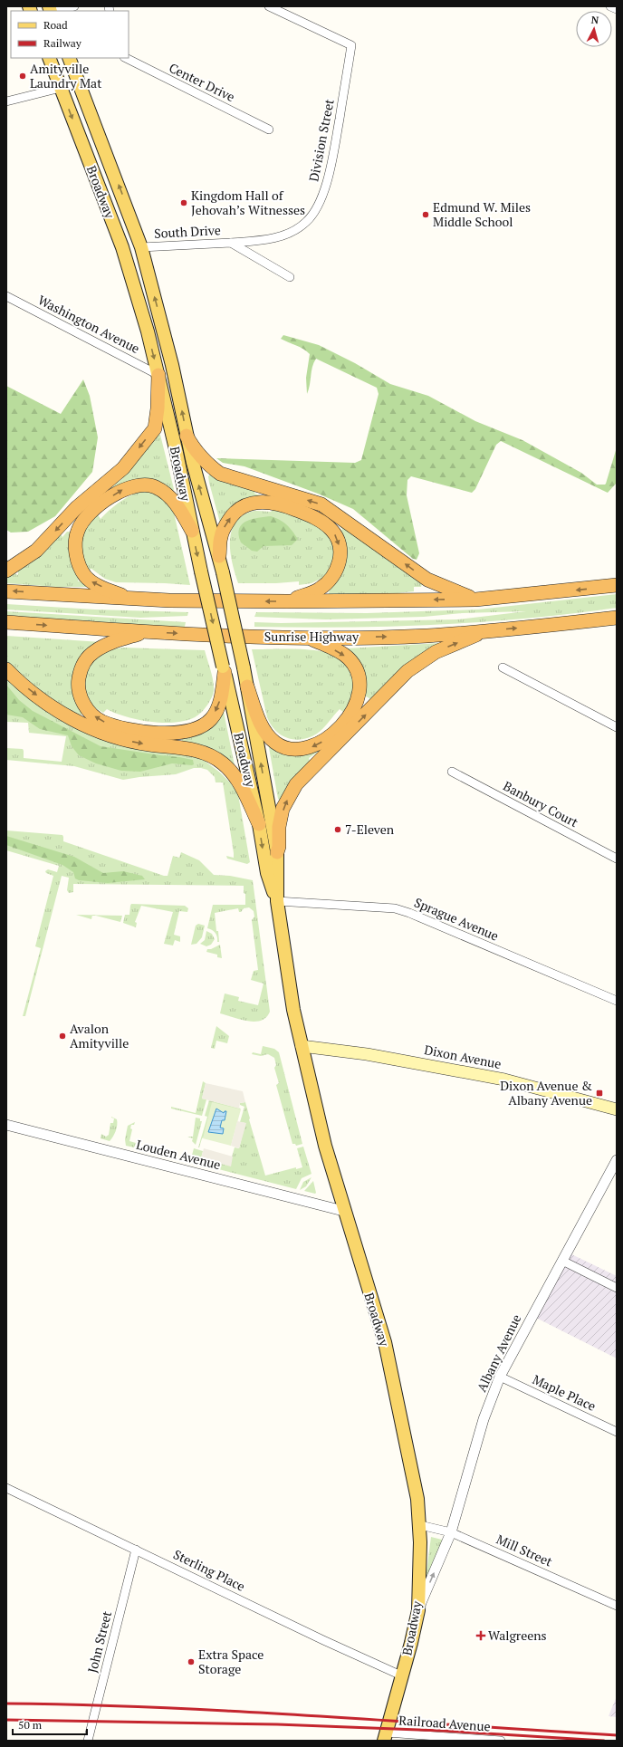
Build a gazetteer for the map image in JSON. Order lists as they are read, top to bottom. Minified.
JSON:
{"streets":{"highway":["Sunrise Highway"],"main road":["Broadway","Dixon Avenue"],"street":["Center Drive","Division Street","South Drive","Washington Avenue","Banbury Court","Sprague Avenue","Louden Avenue","Albany Avenue","Maple Place","Mill Street","Sterling Place","John Street","Railroad Avenue"]},"crossings":[["Division Street","South Drive"],["Broadway","South Drive"],["Broadway","Washington Avenue"],["Broadway","Sprague Avenue"],["Broadway","Dixon Avenue"],["Broadway","Louden Avenue"],["Broadway","Albany Avenue"],["Broadway","Mill Street"],["Broadway","Sterling Place"],["Broadway","Railroad Avenue"],["Albany Avenue","Maple Place"],["Albany Avenue","Mill Street"],["Sterling Place","John Street"]],"places":{"other":["Amityville Laundry Mat","Kingdom Hall of Jehovah’s Witnesses","Edmund W. Miles Middle School","7-Eleven","Avalon Amityville","Extra Space Storage"],"transit":["Dixon Avenue & Albany Avenue"],"health":["Walgreens"]},"legend":["Road","Railway"],"scale_bar":"50 m","north":"top"}
